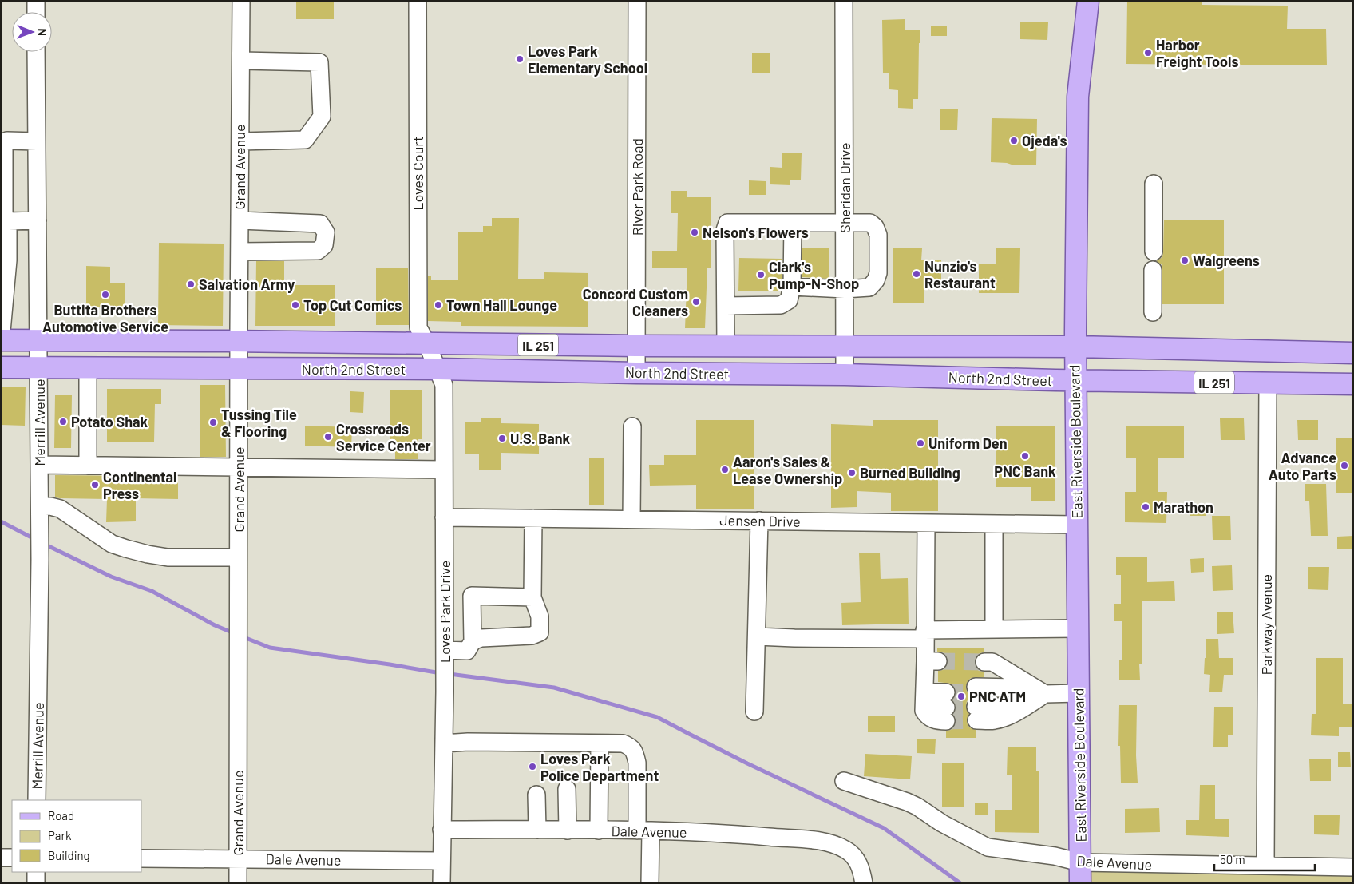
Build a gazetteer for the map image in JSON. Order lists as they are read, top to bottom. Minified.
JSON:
{"streets":{"main road":["IL 251","North 2nd Street","East Riverside Boulevard"],"street":["Grand Avenue","Loves Court","River Park Road","Sheridan Drive","Merrill Avenue","Jensen Drive","Loves Park Drive","Parkway Avenue","Dale Avenue"]},"crossings":[["Grand Avenue","North 2nd Street"],["Grand Avenue","Dale Avenue"],["Loves Court","North 2nd Street"],["Loves Court","Loves Park Drive"],["River Park Road","North 2nd Street"],["Sheridan Drive","North 2nd Street"],["North 2nd Street","Merrill Avenue"],["North 2nd Street","East Riverside Boulevard"],["North 2nd Street","Loves Park Drive"],["North 2nd Street","Parkway Avenue"],["East Riverside Boulevard","Jensen Drive"],["East Riverside Boulevard","Dale Avenue"],["Jensen Drive","Loves Park Drive"],["Loves Park Drive","Dale Avenue"],["Parkway Avenue","Dale Avenue"]],"places":["Harbor Freight Tools","Loves Park Elementary School","Ojeda's","Nelson's Flowers","Walgreens","Nunzio's Restaurant","Clark's Pump-N-Shop","Salvation Army","Buttita Brothers Automotive Service","Concord Custom Cleaners","Top Cut Comics","Town Hall Lounge","Potato Shak","Tussing Tile & Flooring","Crossroads Service Center","U.S. Bank","Uniform Den","PNC Bank","Advance Auto Parts","Aaron's Sales & Lease Ownership","Burned Building","Continental Press","Marathon","PNC ATM","Loves Park Police Department"],"legend":["Road","Park","Building"],"scale_bar":"50 m","north":"right"}
